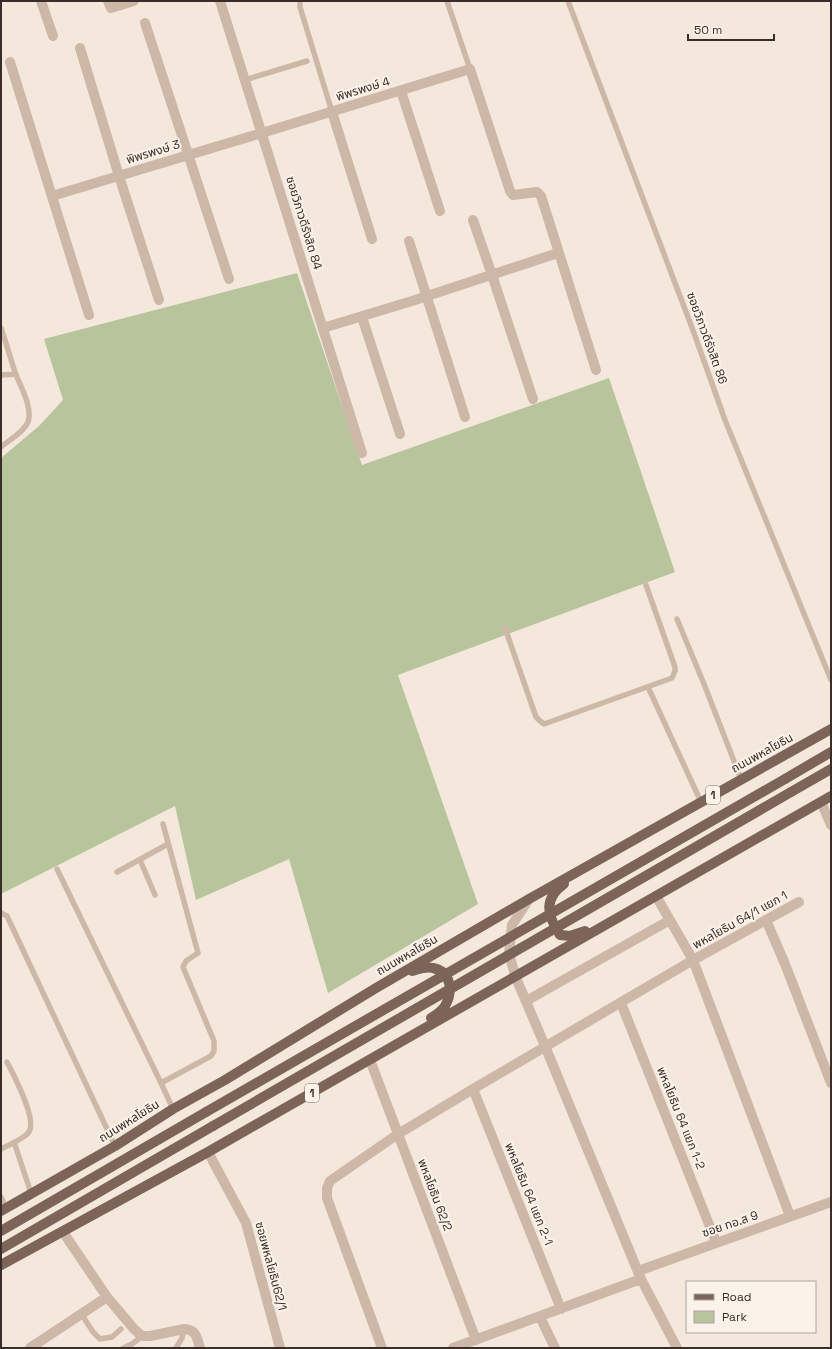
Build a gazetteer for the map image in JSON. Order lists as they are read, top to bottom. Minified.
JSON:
{"streets":{"main road":["ถนนพหลโยธิน","1"],"street":["พิพรพงษ์ 4","พิพรพงษ์ 3","ซอยวิภาวดีรังสิต 84","พหลโยธิน 64/1 แยก 1","พหลโยธิน 64 แยก 1-2","พหลโยธิน 64 แยก 2-1","พหลโยธิน 62/2","ซอย ทอ.ส 9","ซอยพหลโยธิน62/1"],"lane":["ซอยวิภาวดีรังสิต 86"]},"crossings":[["พิพรพงษ์ 4","พิพรพงษ์ 3"],["พิพรพงษ์ 4","ซอยวิภาวดีรังสิต 84"],["พิพรพงษ์ 3","ซอยวิภาวดีรังสิต 84"],["1","พหลโยธิน 62/2"],["1","ซอยพหลโยธิน62/1"],["พหลโยธิน 64/1 แยก 1","พหลโยธิน 64 แยก 1-2"],["พหลโยธิน 64/1 แยก 1","พหลโยธิน 64 แยก 2-1"],["พหลโยธิน 64/1 แยก 1","พหลโยธิน 62/2"],["พหลโยธิน 64 แยก 1-2","ซอย ทอ.ส 9"],["พหลโยธิน 64 แยก 2-1","ซอย ทอ.ส 9"],["พหลโยธิน 62/2","ซอย ทอ.ส 9"]],"legend":["Road","Park"],"scale_bar":"50 m"}
